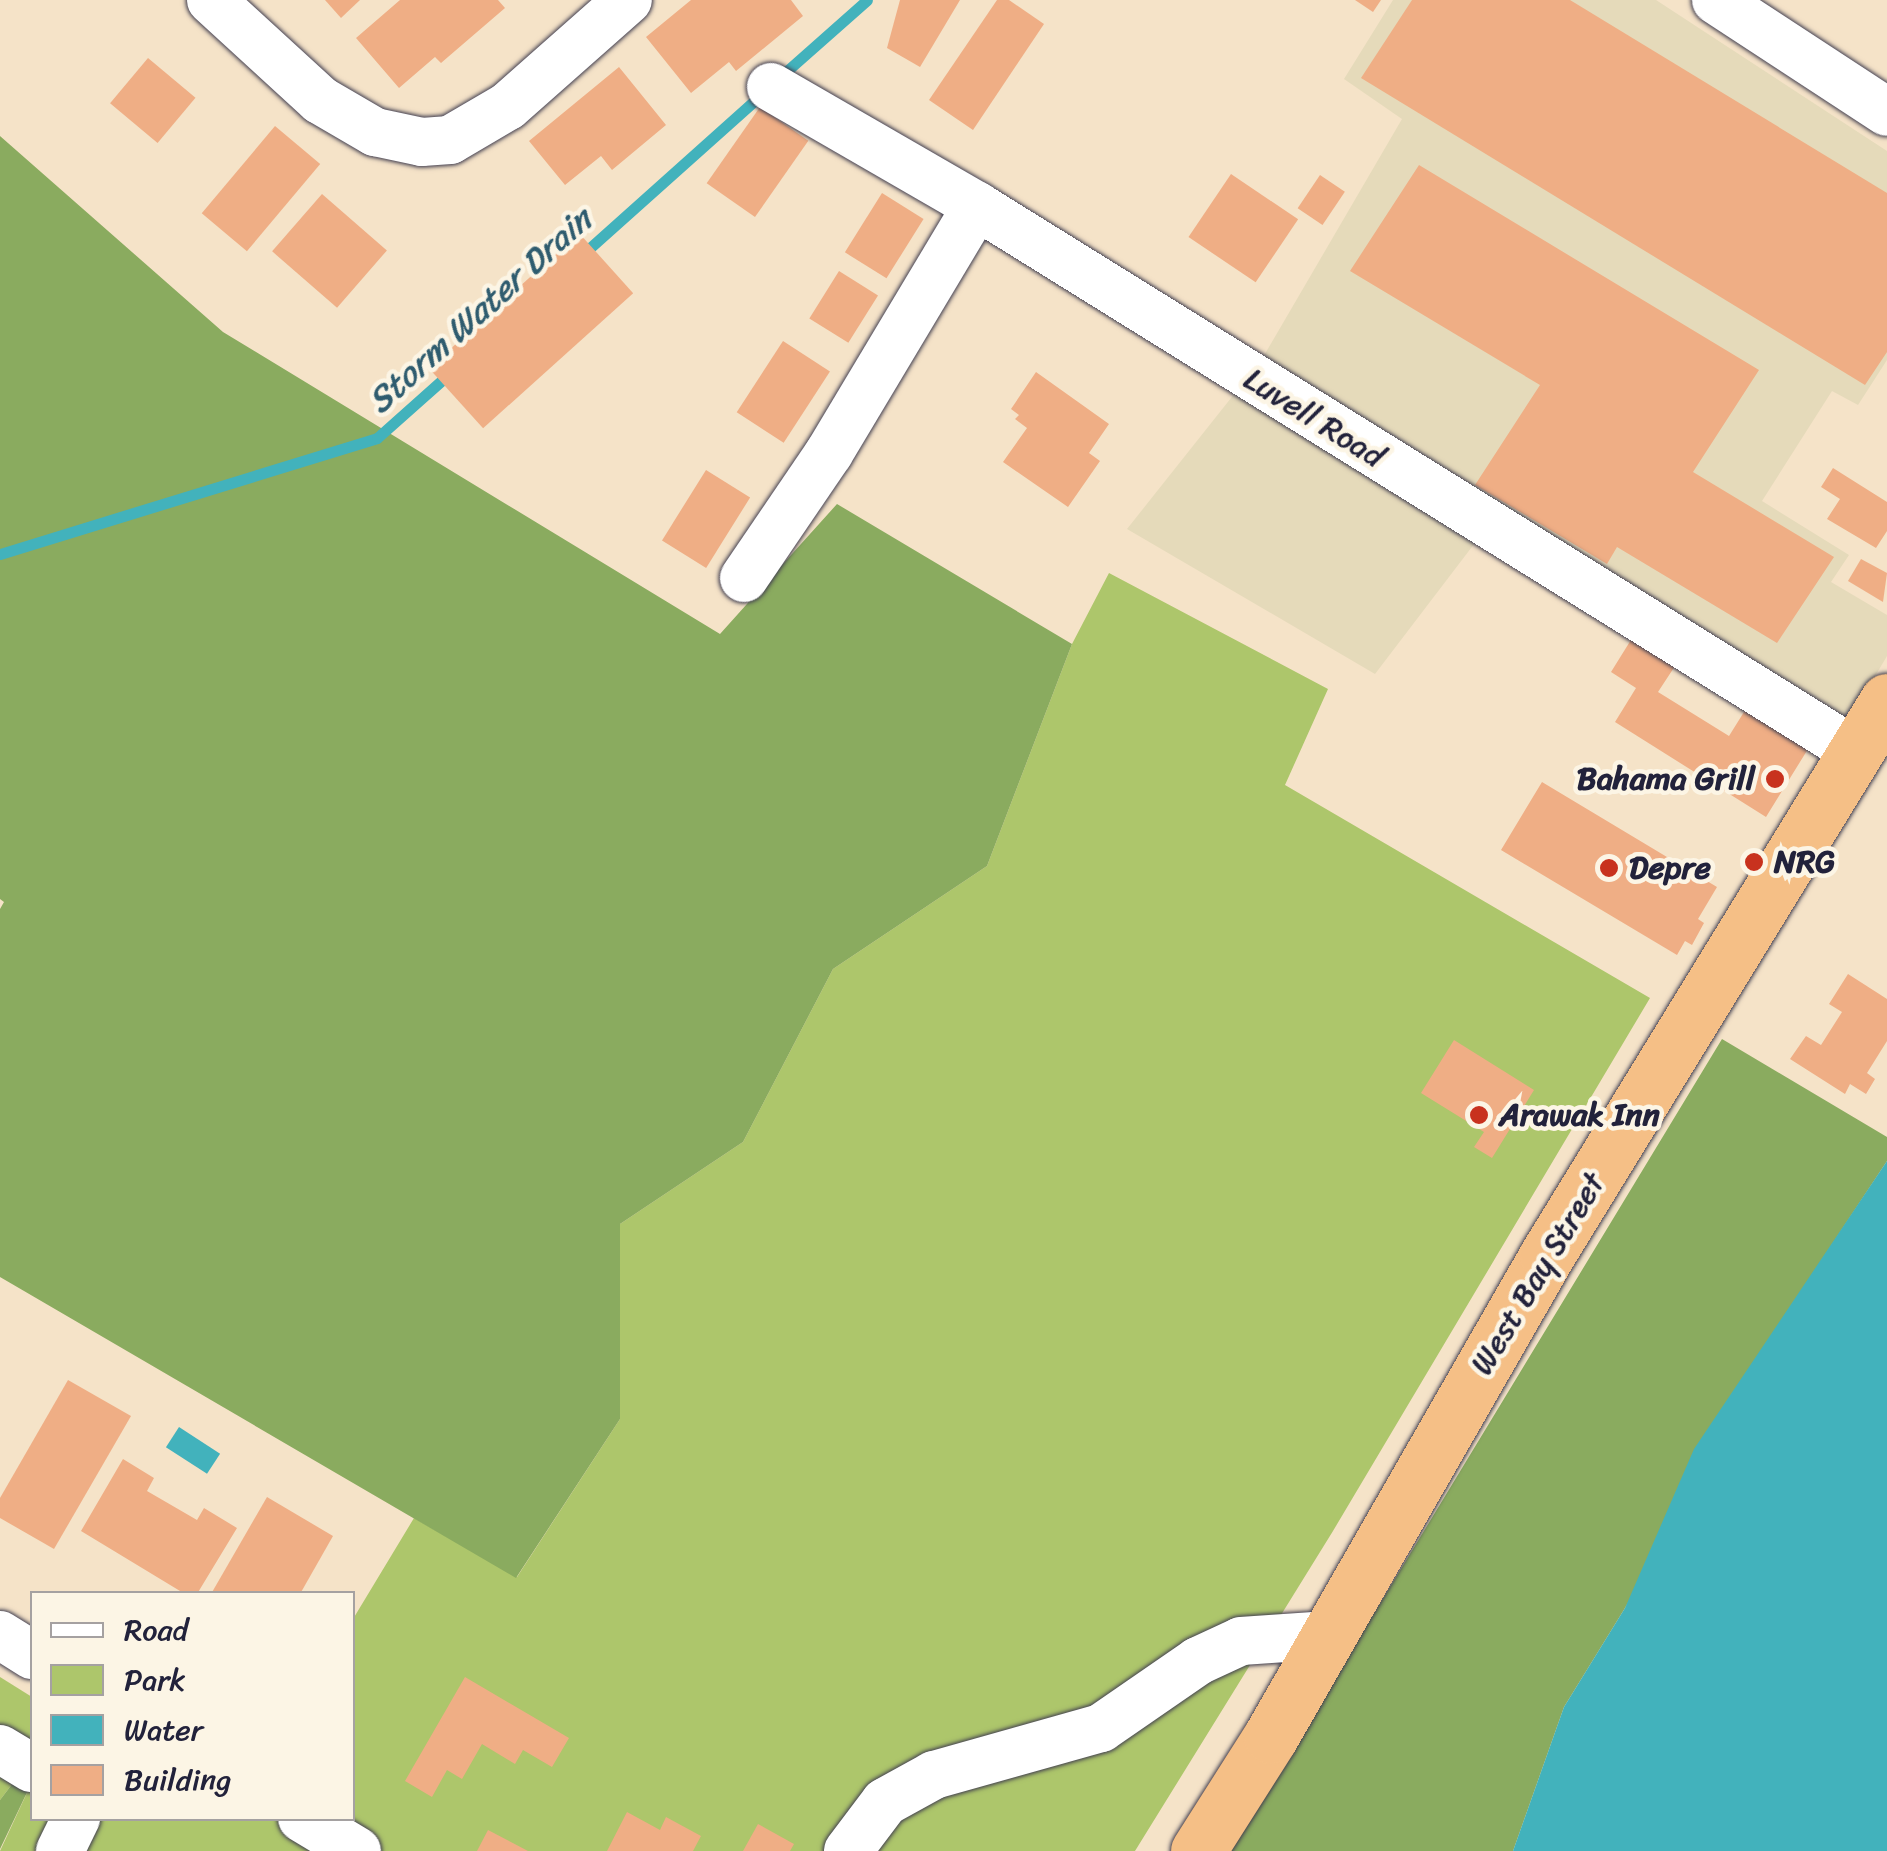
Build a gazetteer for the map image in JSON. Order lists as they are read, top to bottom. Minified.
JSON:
{"streets":{"highway":["West Bay Street"],"street":["Luvell Road"]},"crossings":[["Luvell Road","West Bay Street"]],"water":["Storm Water Drain"],"places":["Bahama Grill","NRG","Depre","Arawak Inn"],"legend":["Road","Park","Water","Building"]}
